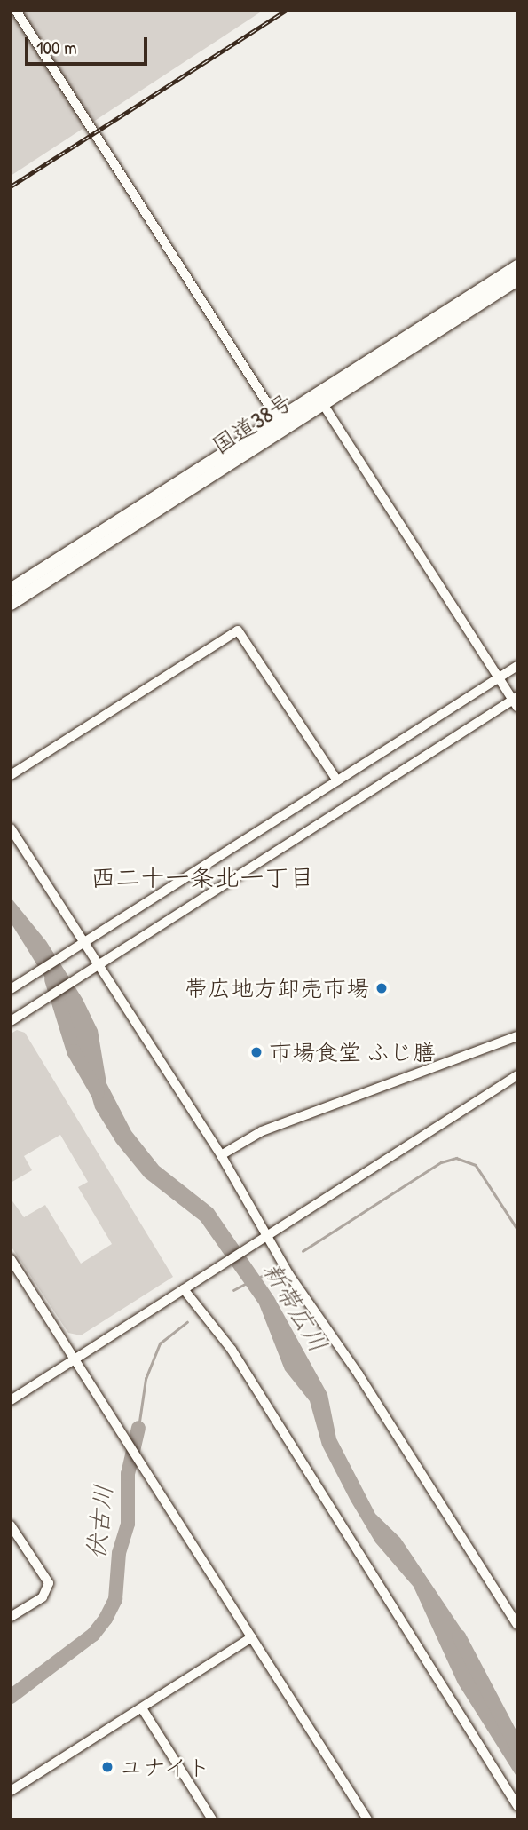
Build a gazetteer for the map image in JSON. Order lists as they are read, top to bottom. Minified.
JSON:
{"streets":{"highway":["国道38号"]},"districts":["西二十一条北一丁目"],"water":["新帯広川","伏古川"],"places":["帯広地方卸売市場","市場食堂 ふじ膳","ユナイト"],"scale_bar":"100 m"}
